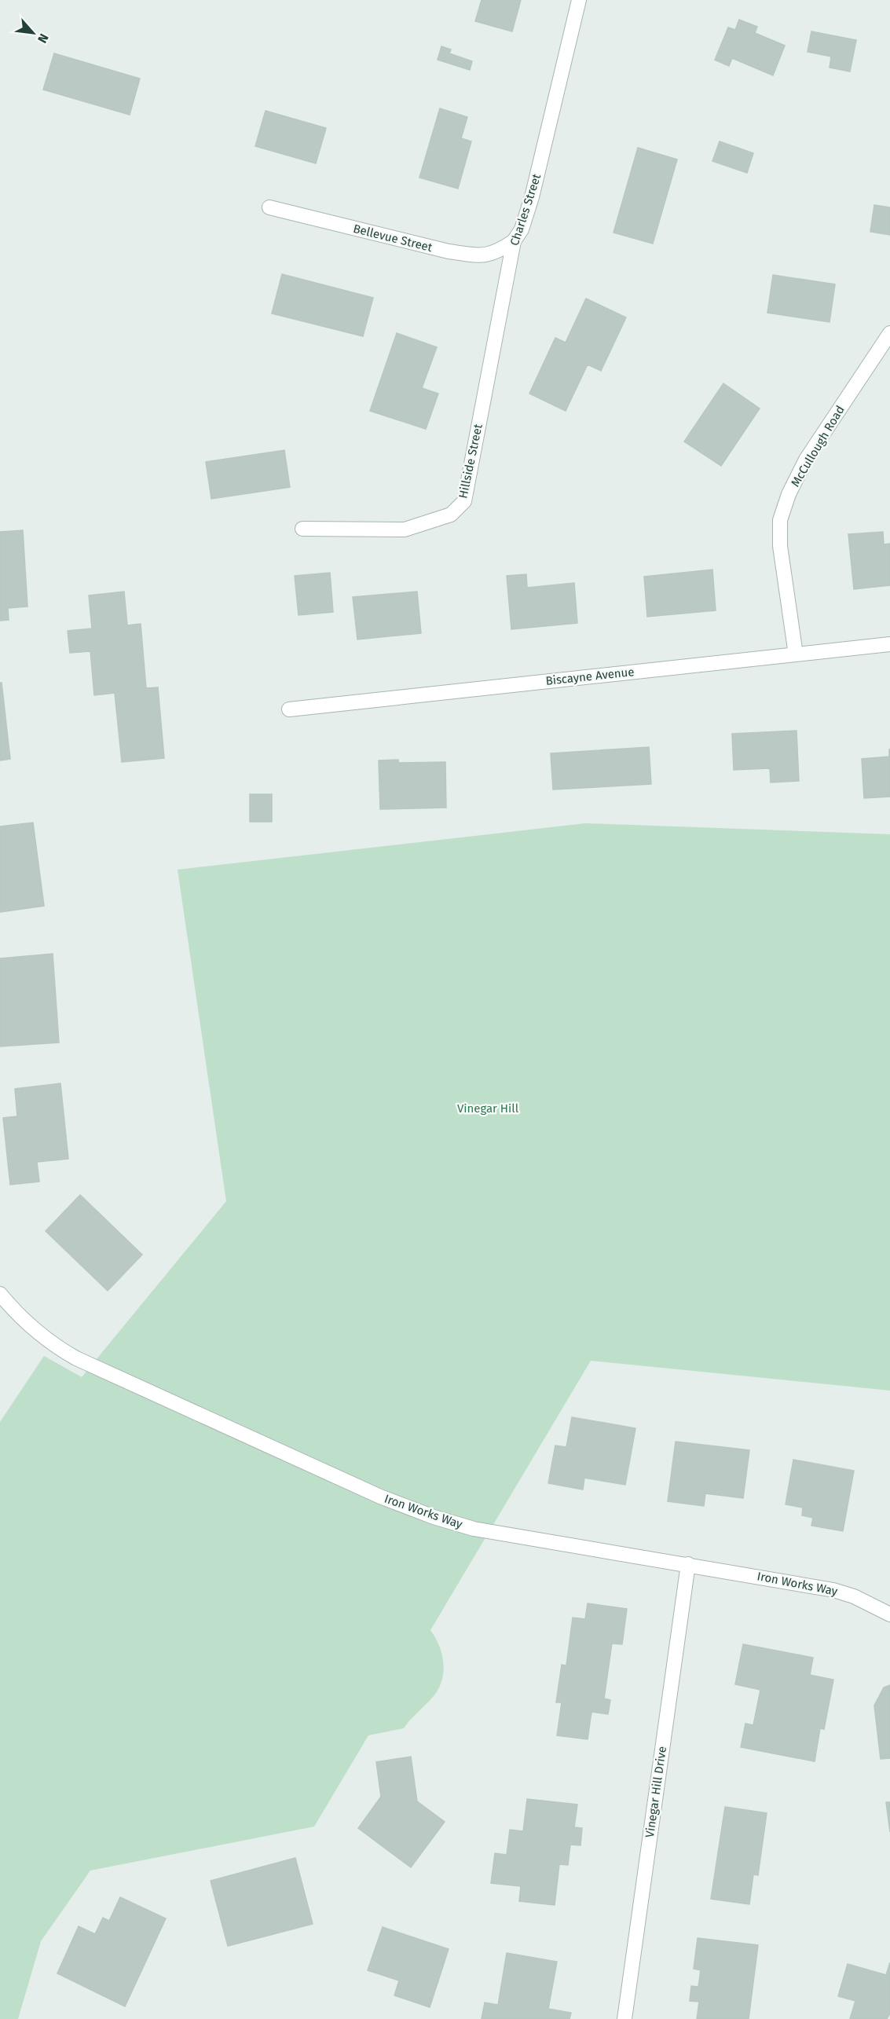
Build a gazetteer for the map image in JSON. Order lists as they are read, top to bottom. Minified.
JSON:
{"streets":{"street":["Charles Street","Bellevue Street","McCullough Road","Hillside Street","Biscayne Avenue","Iron Works Way","Vinegar Hill Drive"]},"crossings":[["Charles Street","Bellevue Street"],["Charles Street","Hillside Street"],["McCullough Road","Biscayne Avenue"],["Iron Works Way","Vinegar Hill Drive"]],"parks":["Vinegar Hill"],"north":"bottom right"}
